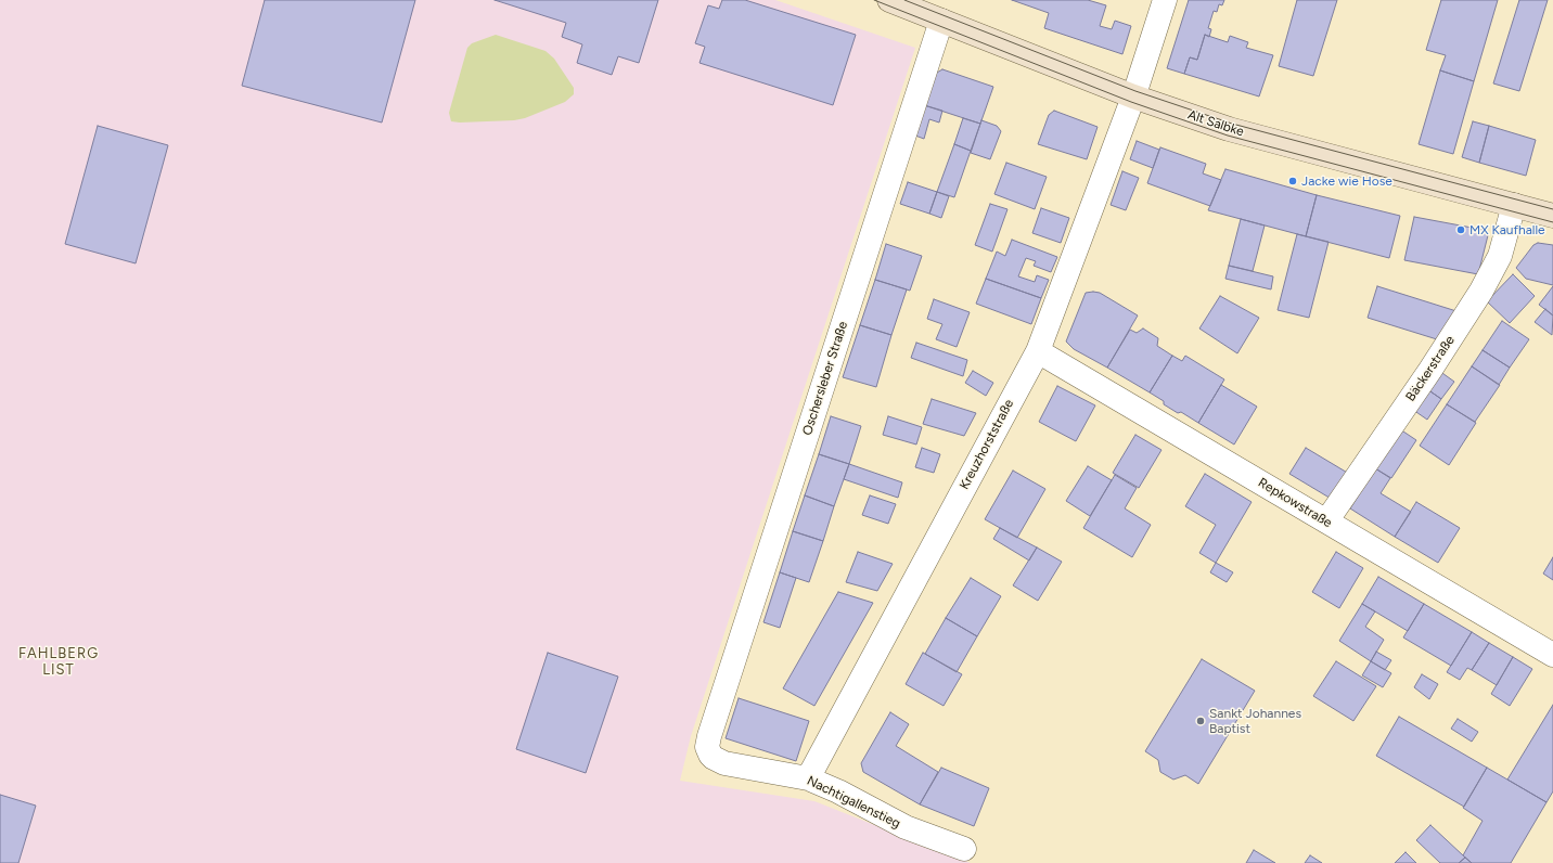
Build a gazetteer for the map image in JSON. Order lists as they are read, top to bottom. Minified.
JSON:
{"streets":{"main road":["Alt Salbke"],"street":["Bäckerstraße","Oschersleber Straße","Kreuzhorststraße","Repkowstraße","Nachtigallenstieg"]},"crossings":[["Alt Salbke","Bäckerstraße"],["Alt Salbke","Oschersleber Straße"],["Alt Salbke","Kreuzhorststraße"],["Bäckerstraße","Repkowstraße"],["Oschersleber Straße","Nachtigallenstieg"],["Kreuzhorststraße","Repkowstraße"],["Kreuzhorststraße","Nachtigallenstieg"]],"districts":["FAHLBERG LIST"],"places":["Jacke wie Hose","MX Kaufhalle","Sankt Johannes Baptist"]}
